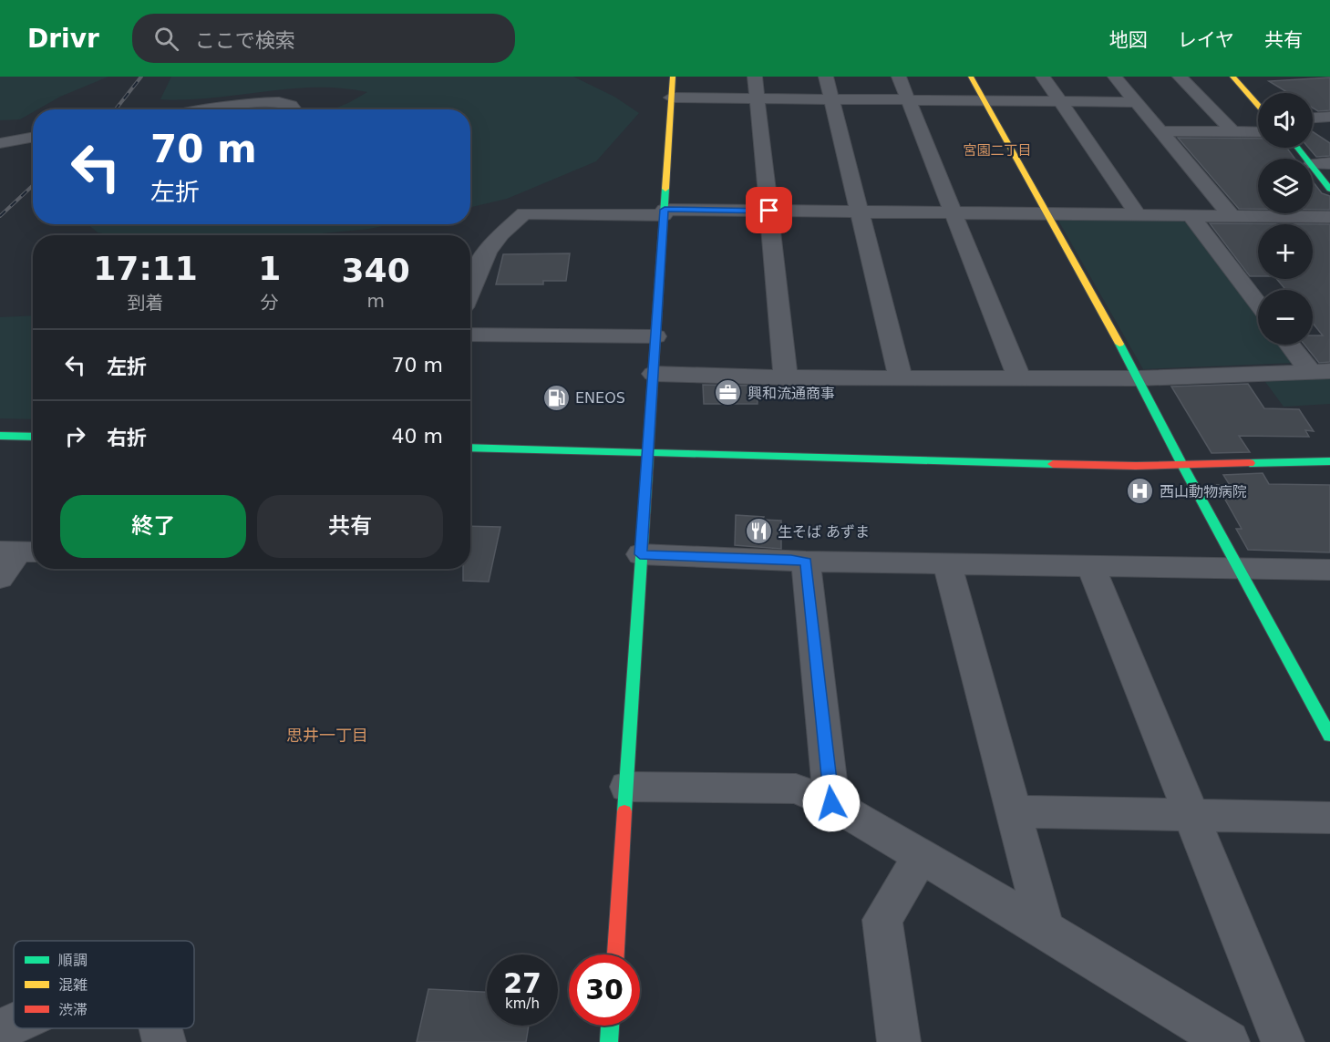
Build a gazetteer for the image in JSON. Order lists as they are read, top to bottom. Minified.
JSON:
{"districts":["宮園二丁目","思井一丁目"],"places":{"office":["興和流通商事"],"fuel station":["ENEOS"],"hospital":["西山動物病院"],"restaurant":["生そば あずま"]},"legend":["順調","混雑","渋滞"],"page":{"header":"Drivr","search":"ここで検索","nav":["地図","レイヤ","共有"],"map_buttons":["+","−"],"turn":["70 m","左折"],"eta":["17:11","到着","1","分","340","m"],"list":[{"name":"左折","value":"70 m"},{"name":"右折","value":"40 m"}],"buttons":["終了","共有"],"speed":"27 km/h","limit":"30"}}
